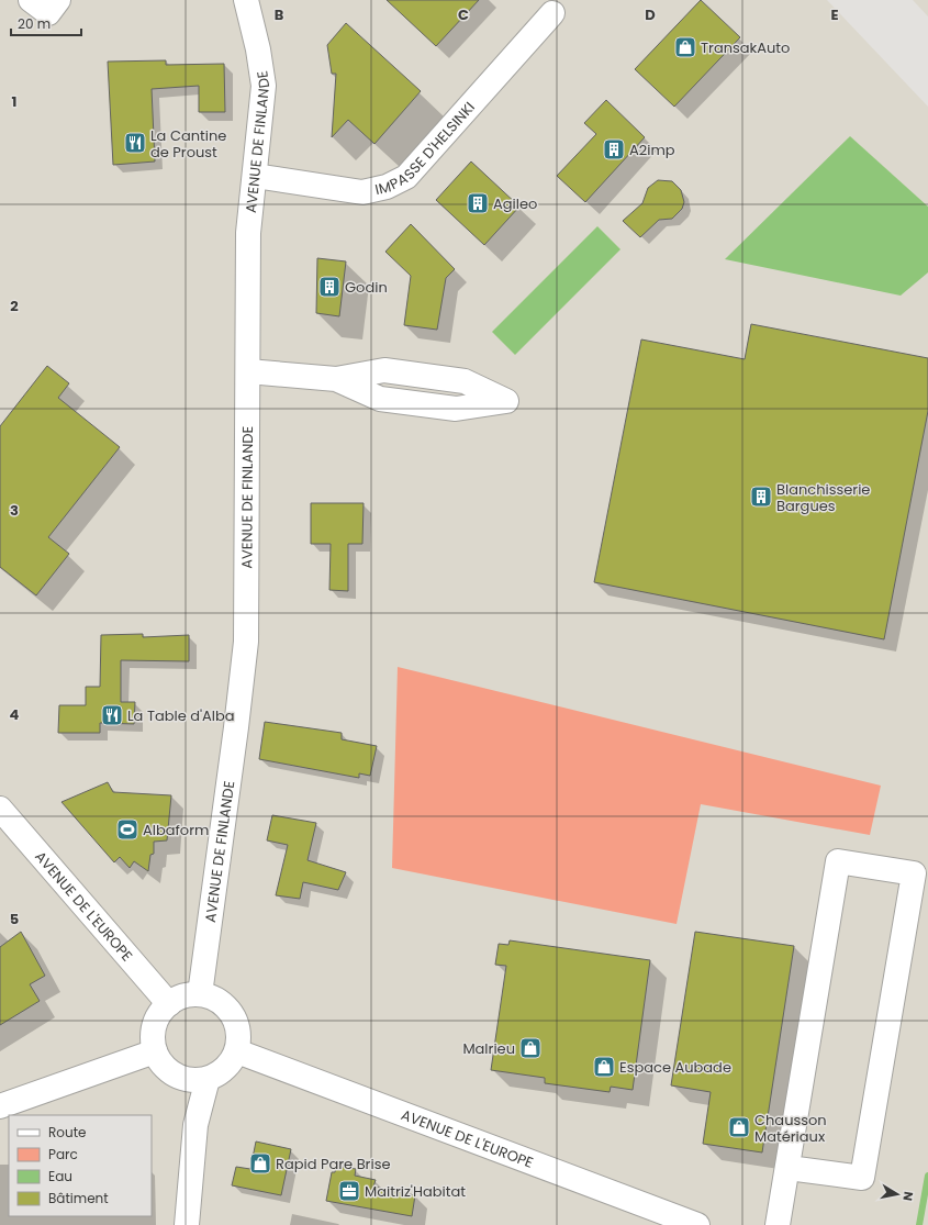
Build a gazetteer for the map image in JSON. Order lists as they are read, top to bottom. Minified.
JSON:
{"streets":{"street":["AVENUE DE FINLANDE","IMPASSE D'HELSINKI","AVENUE DE L'EUROPE"]},"crossings":[["AVENUE DE FINLANDE","IMPASSE D'HELSINKI"],["AVENUE DE FINLANDE","AVENUE DE L'EUROPE"]],"places":{"shop":["TransakAuto","Malrieu","Espace Aubade","Chausson Matériaux","Rapid Pare Brise"],"restaurant":["La Cantine de Proust","La Table d'Alba"],"building":["A2imp","Agileo","Godin","Blanchisserie Bargues"],"sports":["Albaform"],"office":["Maitriz'Habitat"]},"legend":["Route","Parc","Eau","Bâtiment"],"scale_bar":"20 m","north":"right","grid":{"columns":["B","C","D","E"],"rows":["1","2","3","4","5"]}}
